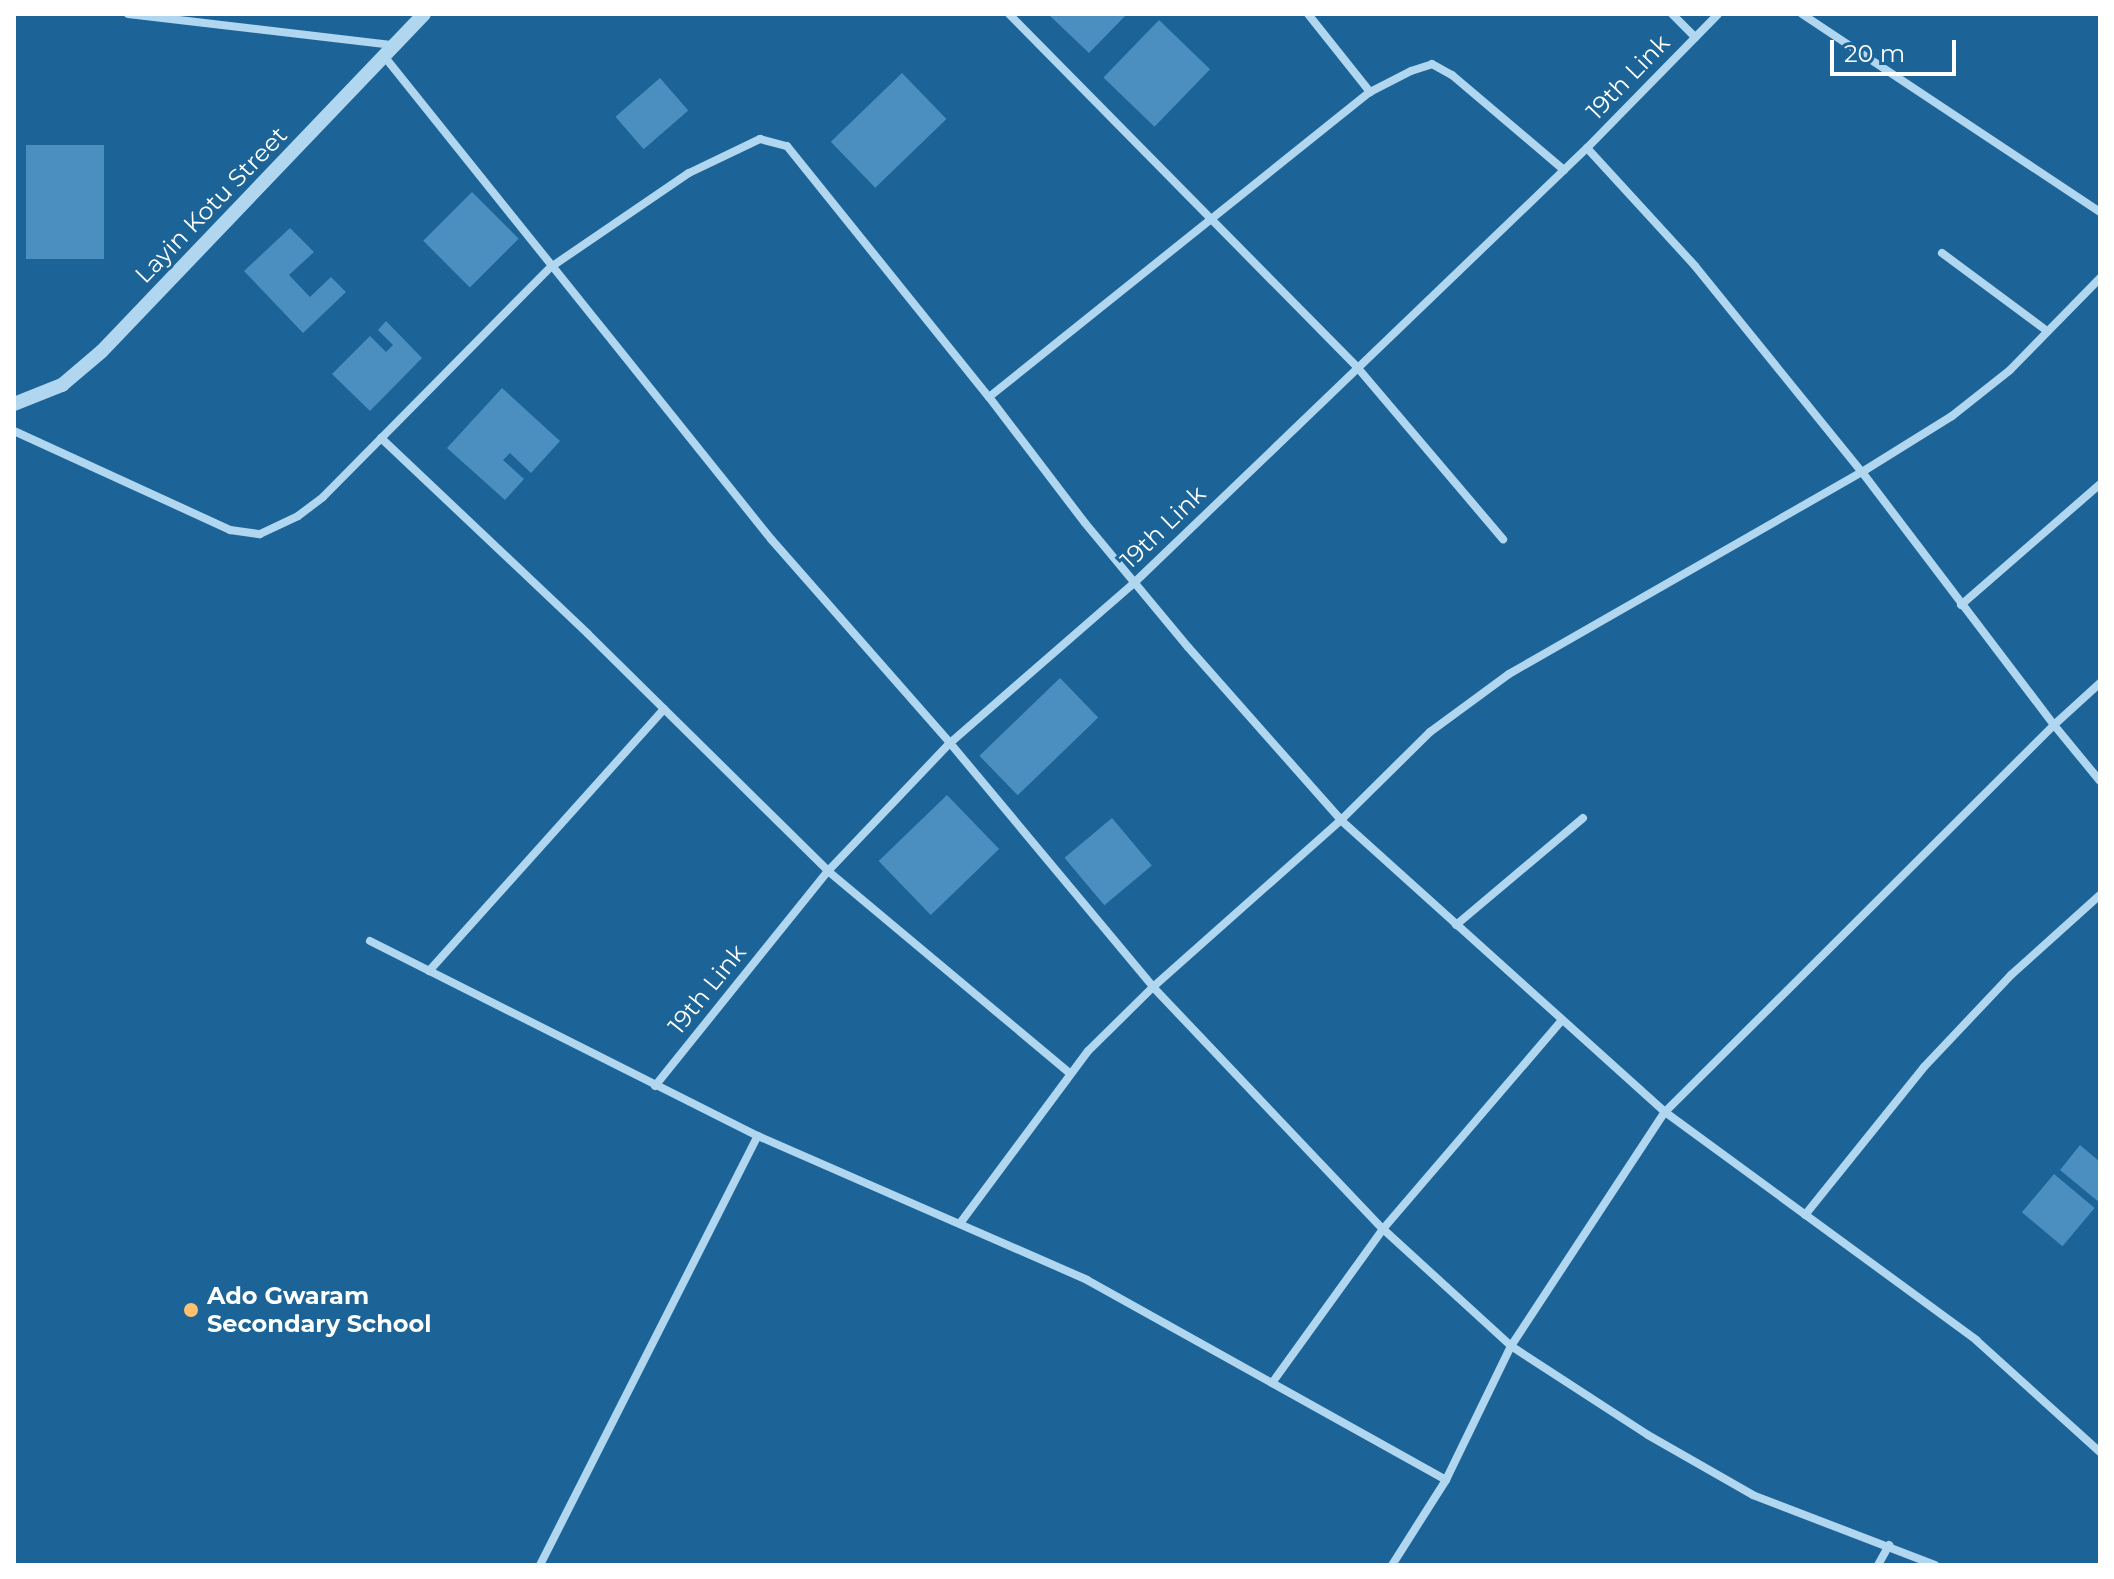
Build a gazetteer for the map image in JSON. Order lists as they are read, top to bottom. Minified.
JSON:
{"streets":{"street":["19th Link","Layin Kotu Street"]},"places":["Ado Gwaram Secondary School"],"scale_bar":"20 m"}
